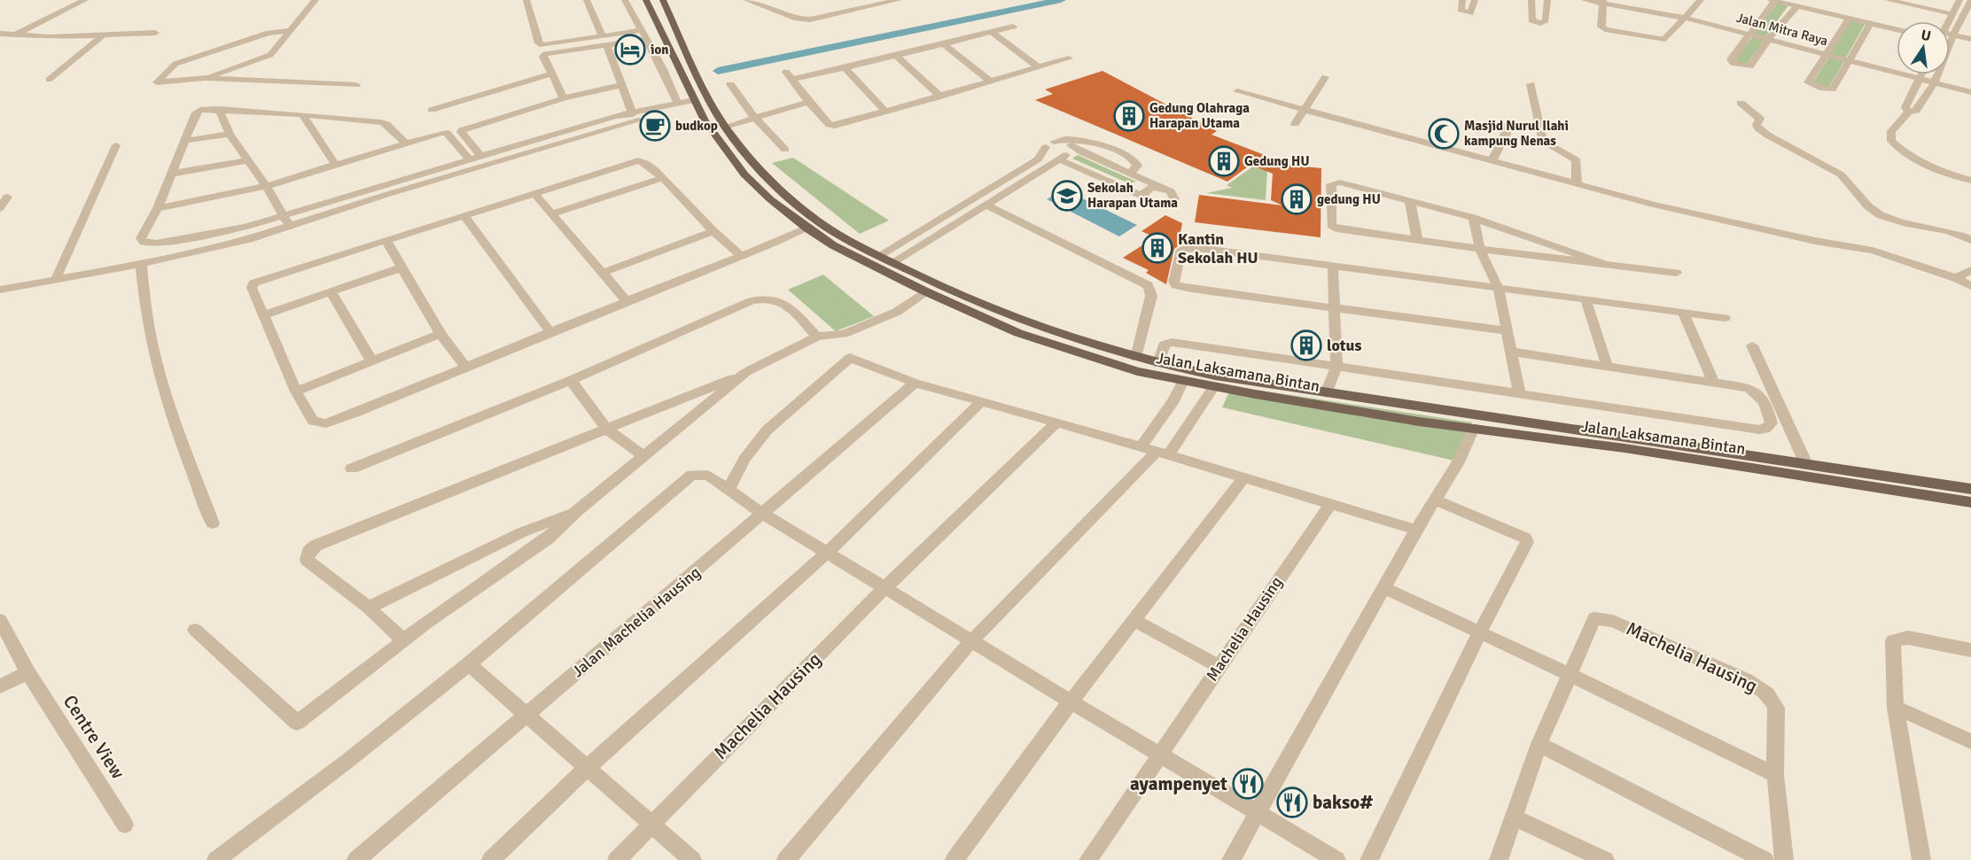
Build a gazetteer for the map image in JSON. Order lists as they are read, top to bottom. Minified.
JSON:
{"streets":{"main road":["Jalan Laksamana Bintan"],"street":["Jalan Mitra Raya","Jalan Machelia Hausing","Machelia Hausing","Centre View"]},"places":{"hotel":["ion"],"building":["Gedung Olahraga Harapan Utama","Gedung HU","gedung HU","Kantin Sekolah HU","lotus"],"cafe":["budkop"],"mosque":["Masjid Nurul Ilahi kampung Nenas"],"school or university":["Sekolah Harapan Utama"],"restaurant":["ayampenyet","bakso#"]},"north":"top"}
